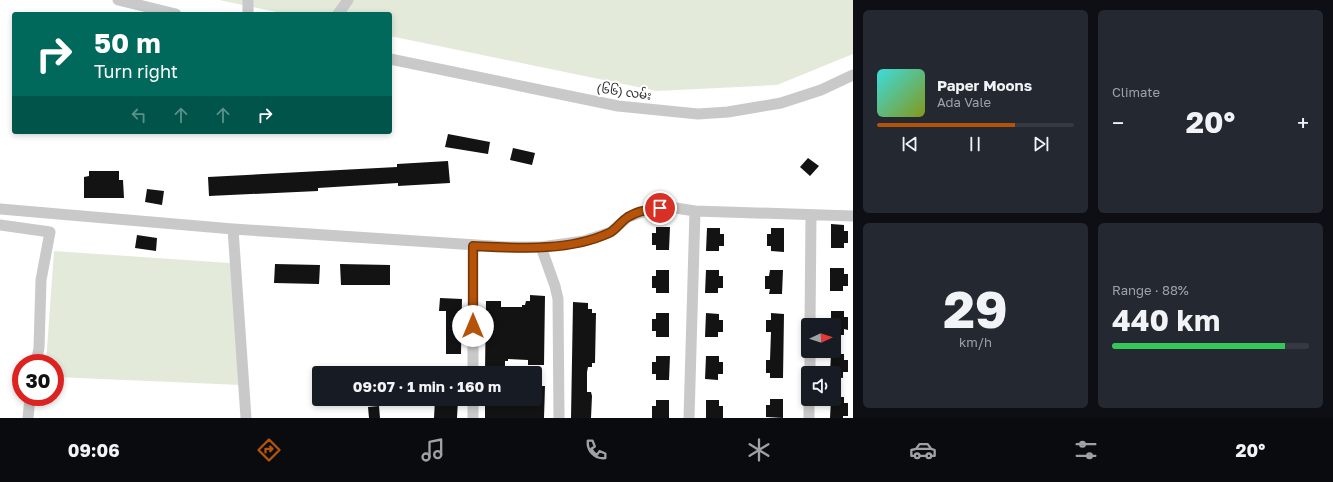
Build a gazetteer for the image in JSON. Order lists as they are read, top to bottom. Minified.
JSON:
{"streets":{"street":["(၆၆) လမ်း"]},"north":"right","page":{"tile":["Climate",["29","km/h"],["Range · 88%","440 km"]],"turn":["50 m","Turn right"],"song":["Paper Moons","Ada Vale"],"heat":["−","20°","+"],"limit":"30","trip":"09:07 · 1 min · 160 m","tabs":["09:06","20°"]}}
